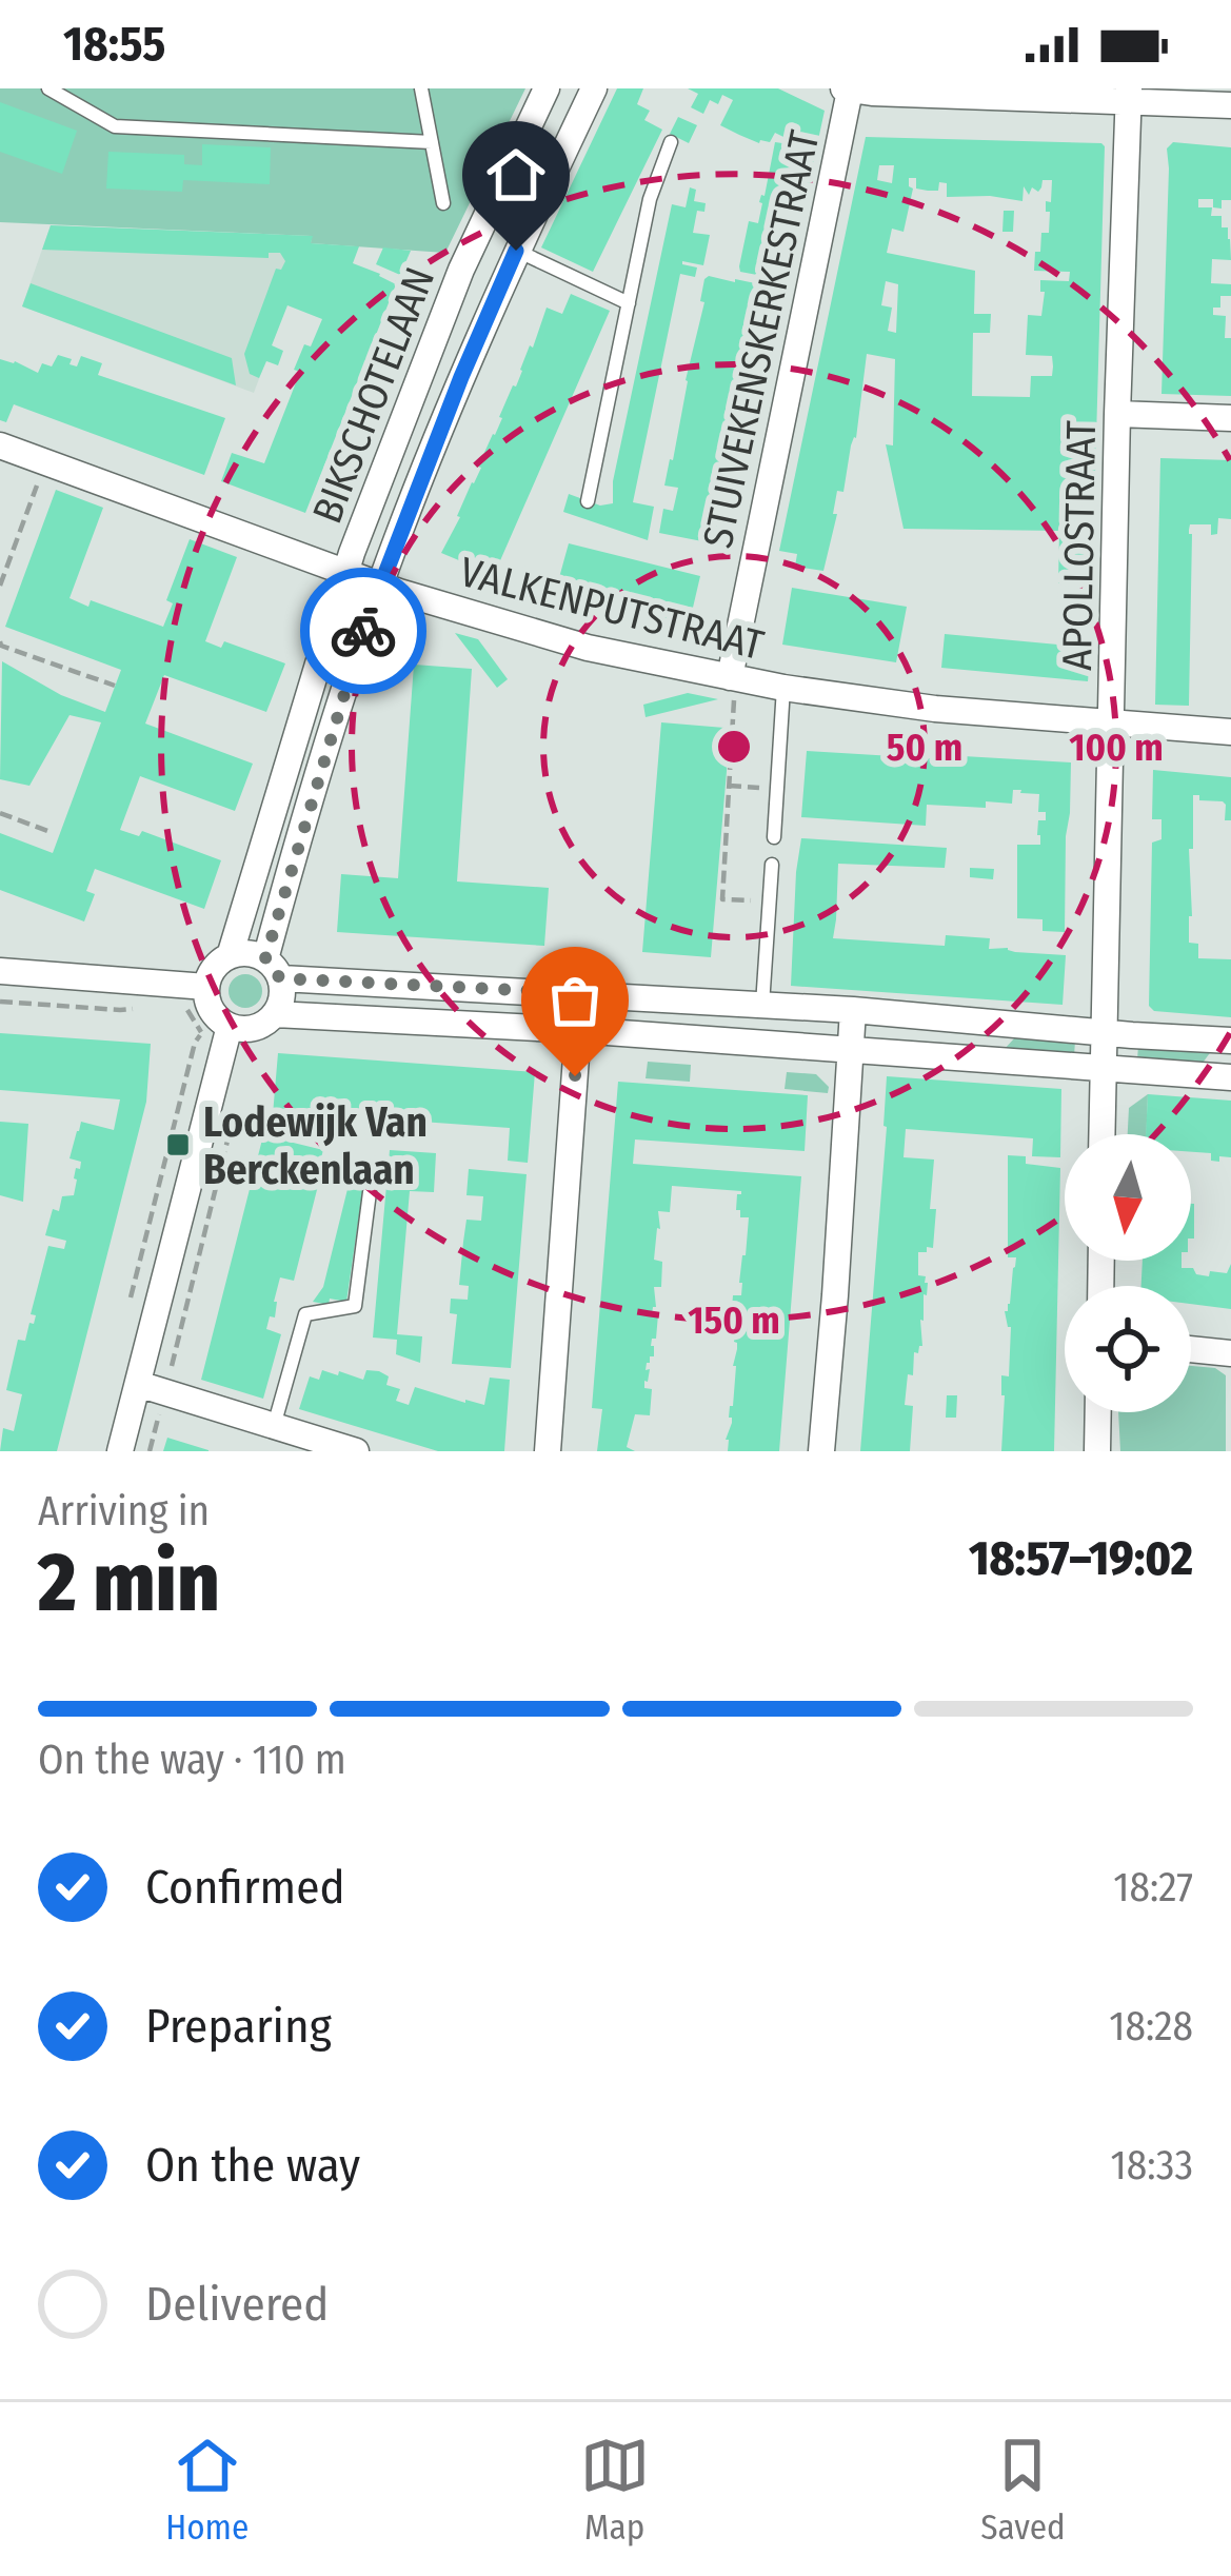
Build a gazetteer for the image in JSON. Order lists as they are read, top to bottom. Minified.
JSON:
{"streets":{"street":["STUIVEKENSKERKESTRAAT","BIKSCHOTELAAN","APOLLOSTRAAT","VALKENPUTSTRAAT"]},"crossings":[["STUIVEKENSKERKESTRAAT","VALKENPUTSTRAAT"],["BIKSCHOTELAAN","VALKENPUTSTRAAT"],["APOLLOSTRAAT","VALKENPUTSTRAAT"]],"places":{"transit":["Lodewijk Van Berckenlaan"]},"north":"bottom","page":{"status":"18:55","heading":["2 min","Arriving in","18:57–19:02"],"bar":"On the way · 110 m","list":[["Confirmed","18:27"],["Preparing","18:28"],["On the way","18:33"],"Delivered"],"tabs":["Home","Map","Saved"]},"rings":["50 m","100 m","150 m"]}
